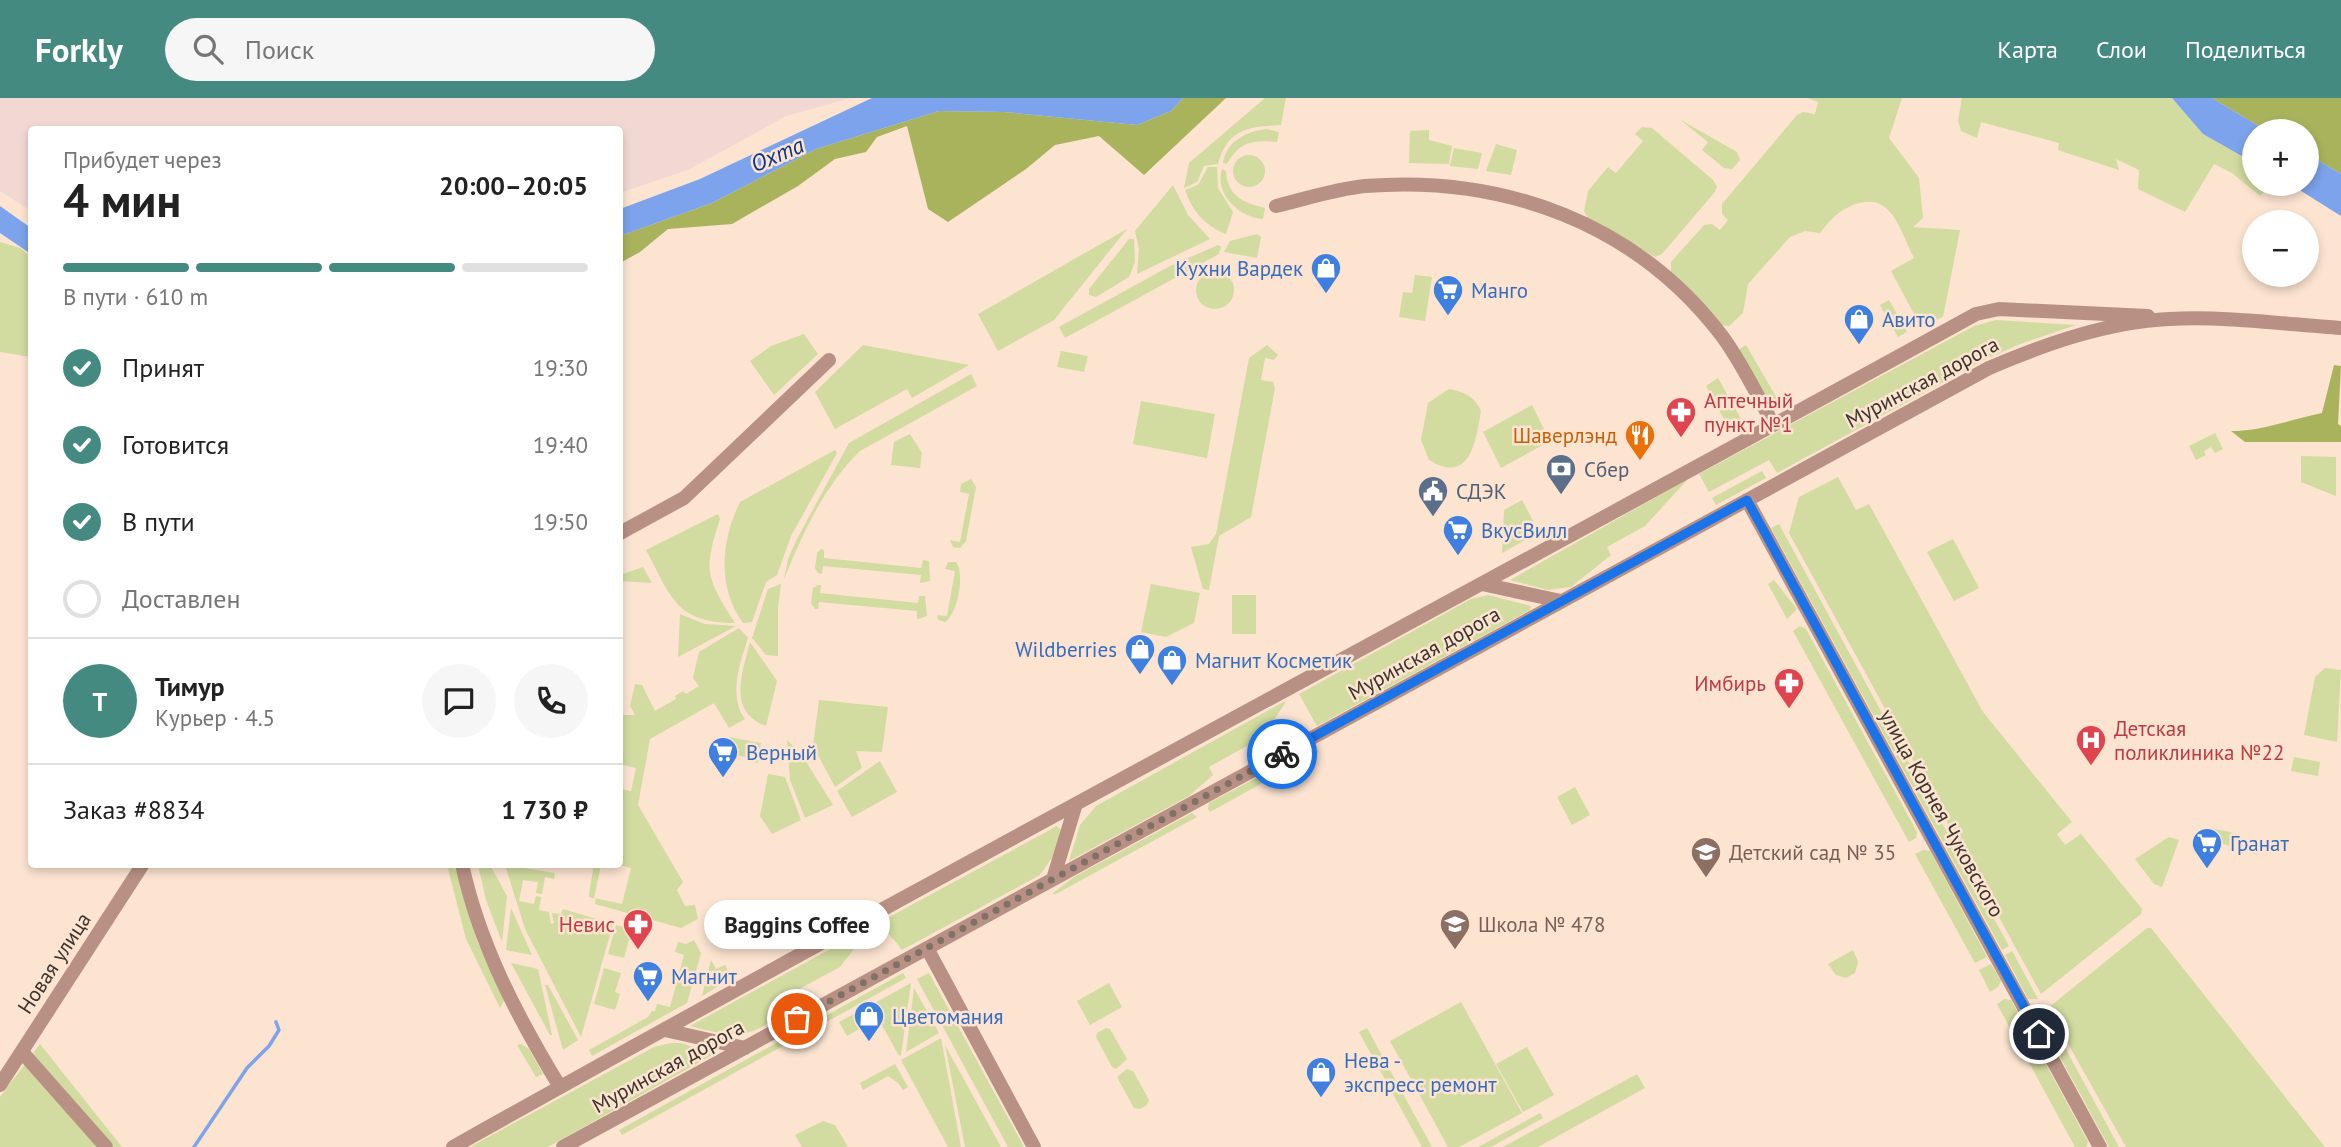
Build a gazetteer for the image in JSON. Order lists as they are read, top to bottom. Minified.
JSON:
{"streets":{"street":["Муринская дорога","улица Корнея Чуковского","Новая улица"]},"crossings":[["Муринская дорога","улица Корнея Чуковского"]],"water":["Охта"],"places":{"shop":["Кухни Вардек","Авито","Wildberries","Магнит Косметик","Цветомания","Нева - экспресс ремонт"],"supermarket":["Манго","ВкусВилл","Верный","Гранат","Магнит"],"pharmacy":["Аптечный пункт №1","Имбирь","Невис"],"restaurant":["Шаверлэнд"],"bank":["Сбер"],"public building":["СДЭК"],"hospital":["Детская поликлиника №22"],"school or university":["Детский сад № 35","Школа № 478"],"other":["Baggins Coffee"]},"page":{"header":"Forkly","search":"Поиск","nav":["Карта","Слои","Поделиться"],"map_buttons":["+","−"],"heading":["4 мин","Прибудет через","20:00–20:05"],"panel":["Тимур","Курьер · 4.5","Заказ #8834","1 730 ₽"],"bar":"В пути · 610 m","list":[["Принят","19:30"],["Готовится","19:40"],["В пути","19:50"],"Доставлен"],"round":"Т","bubble":"Baggins Coffee"}}
